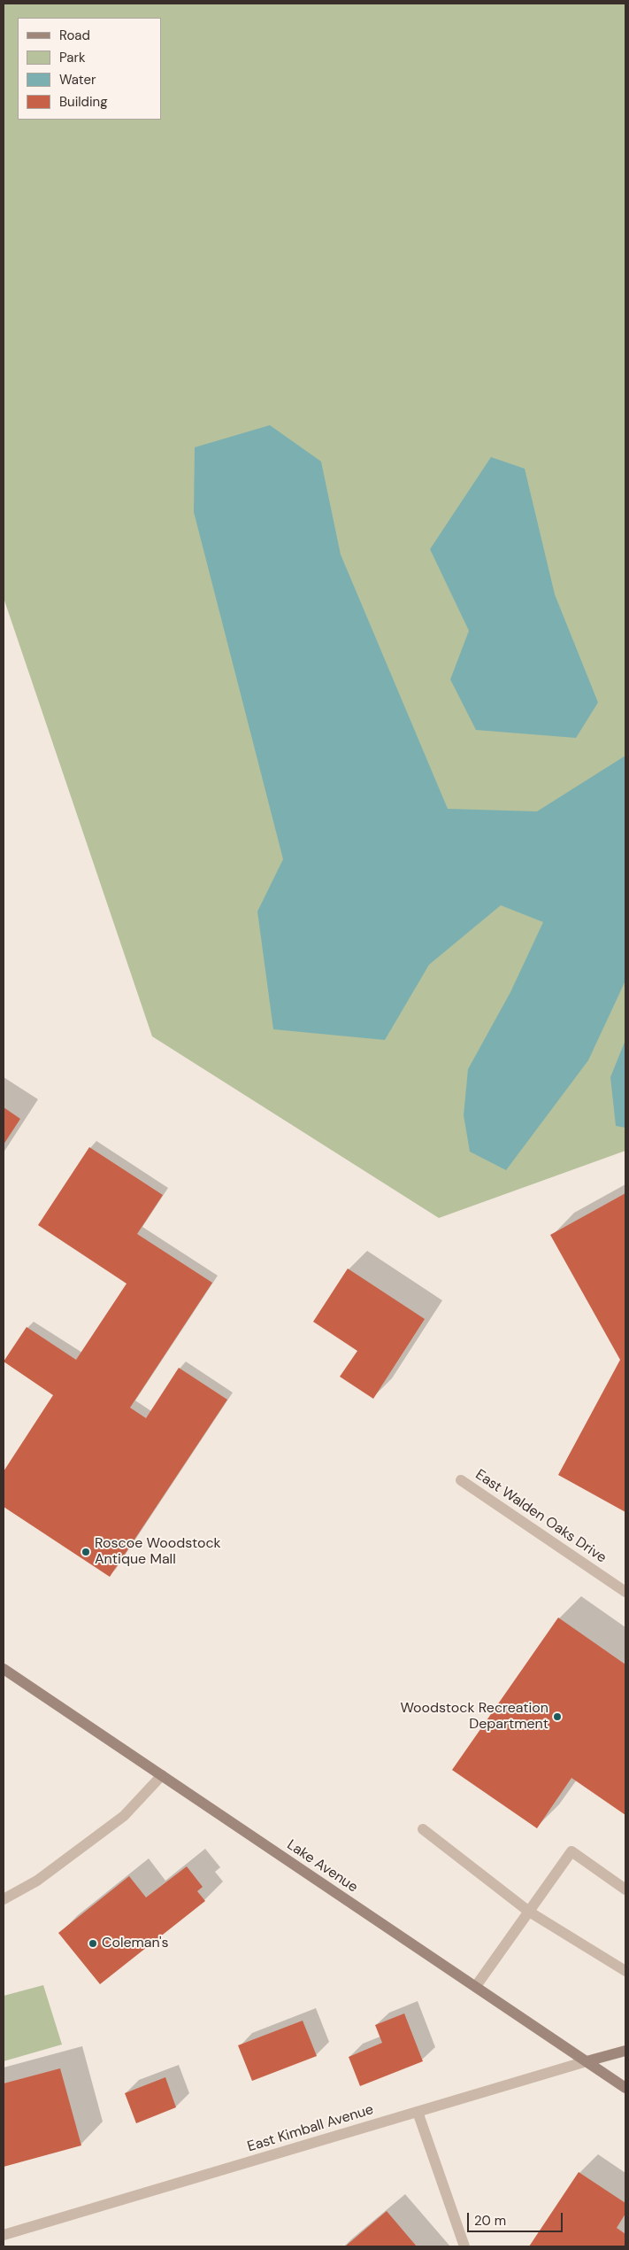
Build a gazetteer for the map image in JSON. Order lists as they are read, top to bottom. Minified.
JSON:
{"streets":{"street":["East Walden Oaks Drive","Lake Avenue","East Kimball Avenue"]},"crossings":[["Lake Avenue","East Kimball Avenue"]],"places":["Roscoe Woodstock Antique Mall","Woodstock Recreation Department","Coleman's"],"legend":["Road","Park","Water","Building"],"scale_bar":"20 m"}
